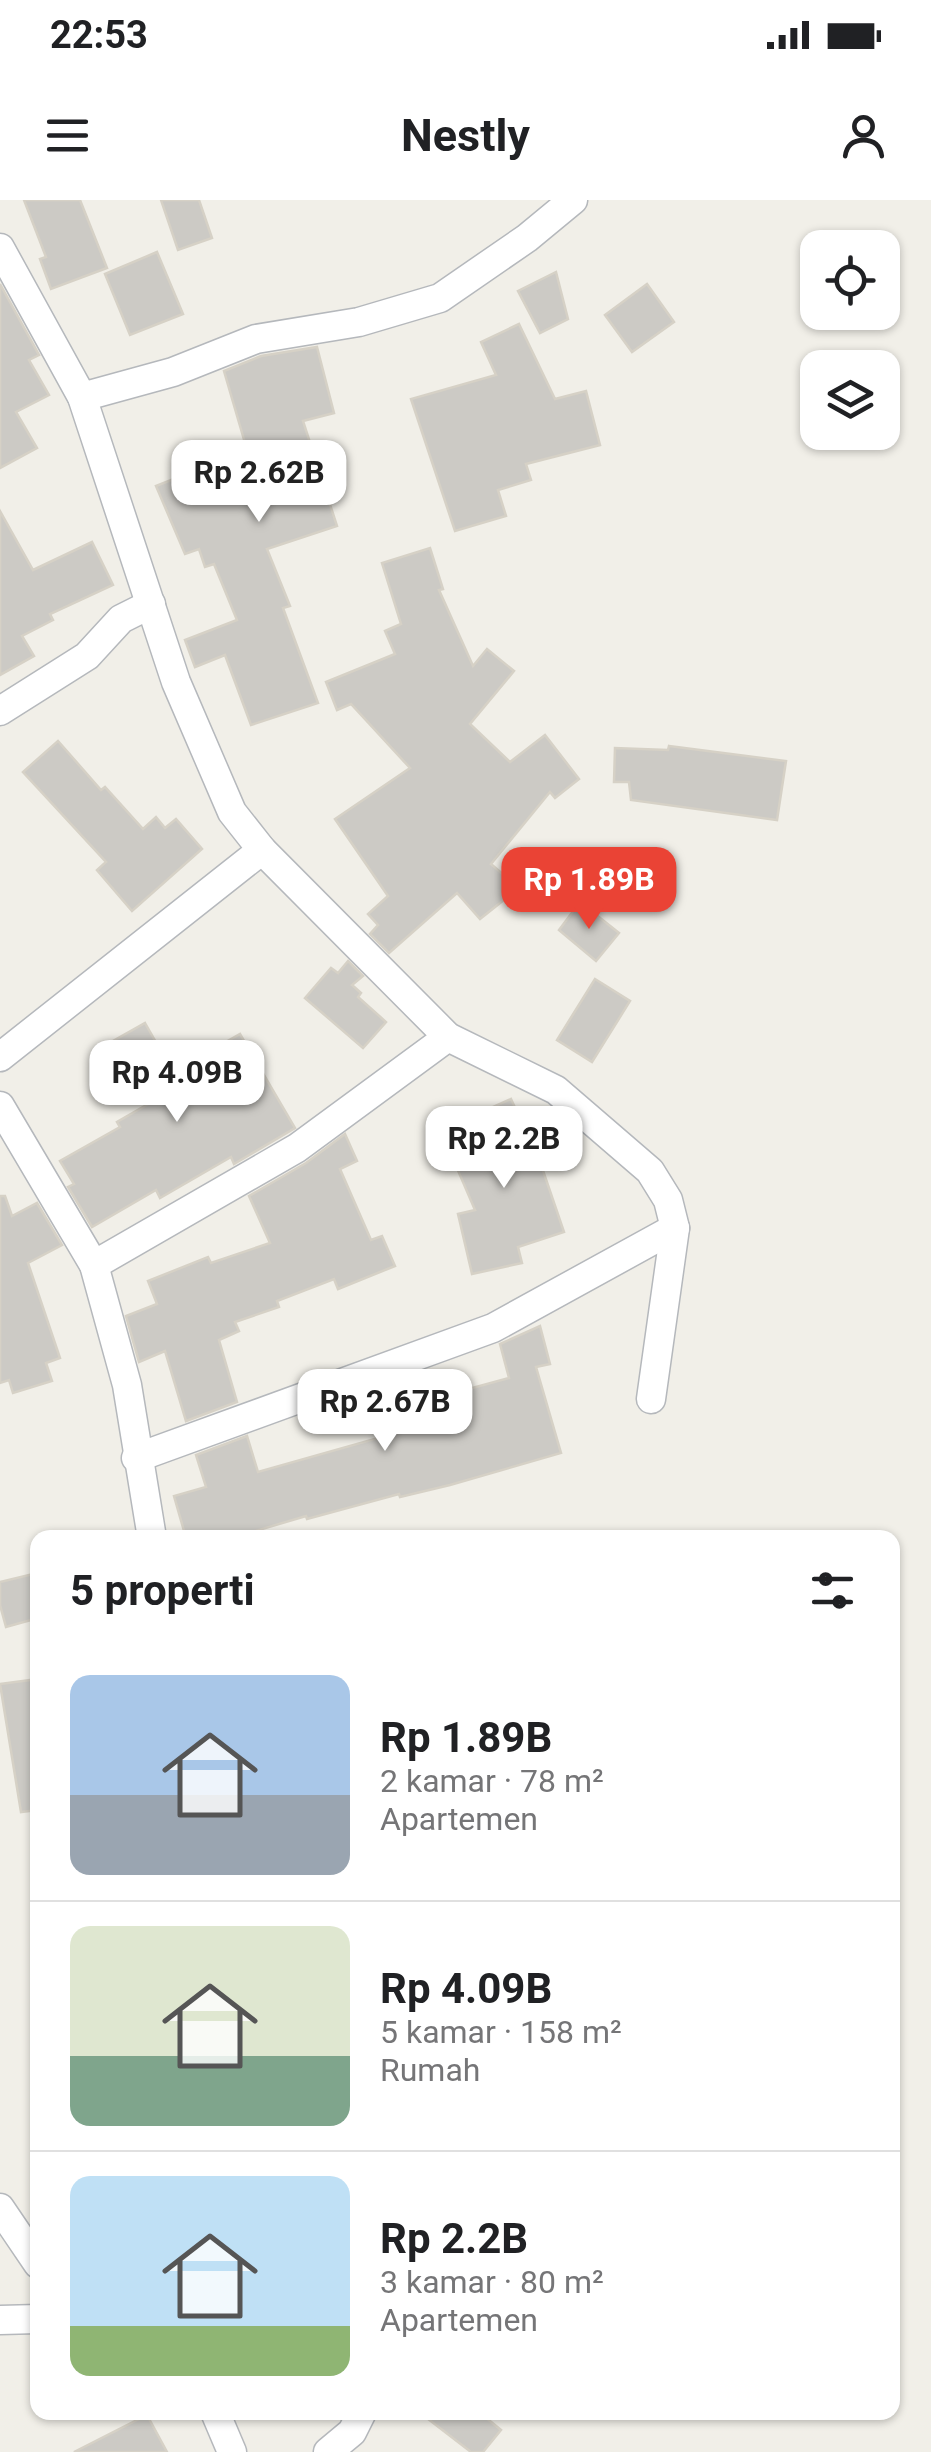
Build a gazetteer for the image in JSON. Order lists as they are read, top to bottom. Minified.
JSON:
{"page":{"status":"22:53","header":"Nestly","price":["Rp 2.62B","Rp 1.89B","Rp 4.09B","Rp 2.2B","Rp 2.67B"],"heading":"5 properti","list":[{"name":"Rp 1.89B","note":"2 kamar · 78 m² · Apartemen"},{"name":"Rp 4.09B","note":"5 kamar · 158 m² · Rumah"},{"name":"Rp 2.2B","note":"3 kamar · 80 m² · Apartemen"}]}}
